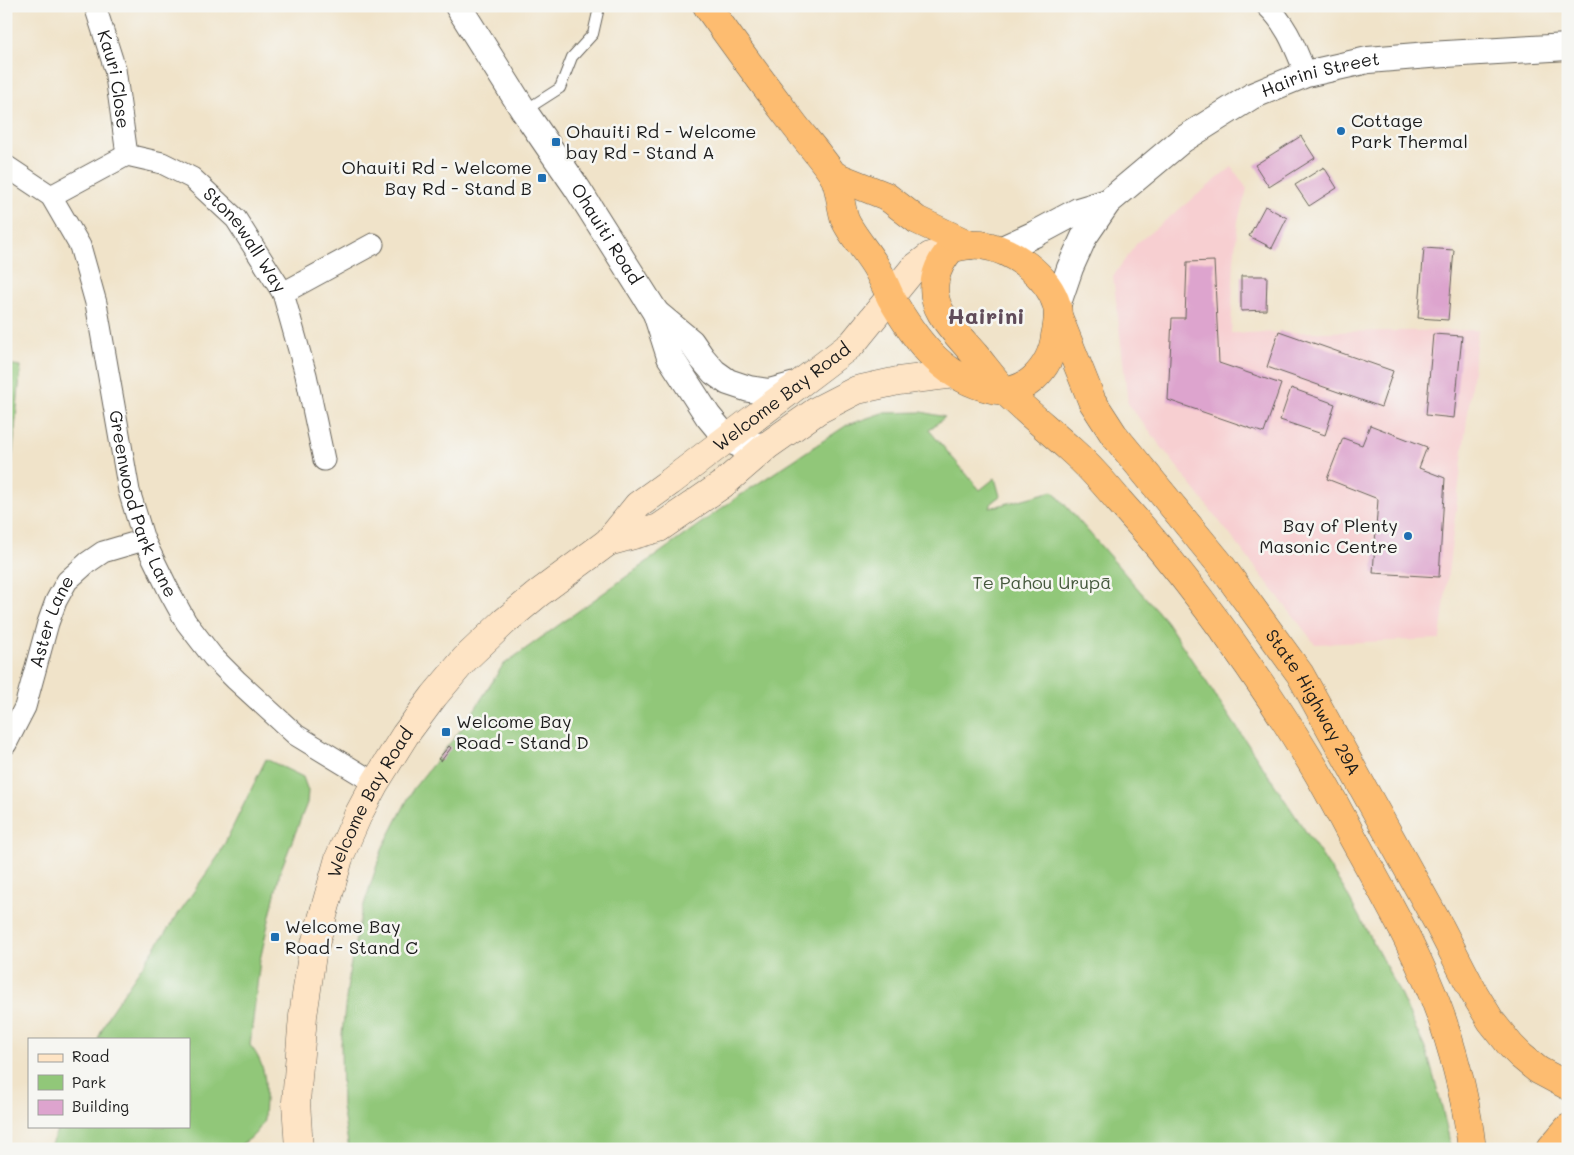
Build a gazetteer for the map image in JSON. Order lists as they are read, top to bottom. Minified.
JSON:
{"streets":{"highway":["State Highway 29A"],"main road":["Welcome Bay Road"],"street":["Hairini Street","Kauri Close","Ohauiti Road","Stonewall Way","Greenwood Park Lane","Aster Lane"]},"crossings":[["Hairini Street","Welcome Bay Road"],["Hairini Street","State Highway 29A"],["Kauri Close","Stonewall Way"],["Ohauiti Road","Welcome Bay Road"],["Welcome Bay Road","Greenwood Park Lane"],["Welcome Bay Road","State Highway 29A"],["Greenwood Park Lane","Aster Lane"]],"districts":["Hairini"],"parks":["Te Pahou Urupā"],"places":{"other":["Cottage Park Thermal","Bay of Plenty Masonic Centre"],"transit":["Ohauiti Rd - Welcome bay Rd - Stand A","Ohauiti Rd - Welcome Bay Rd - Stand B","Welcome Bay Road - Stand D","Welcome Bay Road - Stand C"]},"legend":["Road","Park","Building"]}
